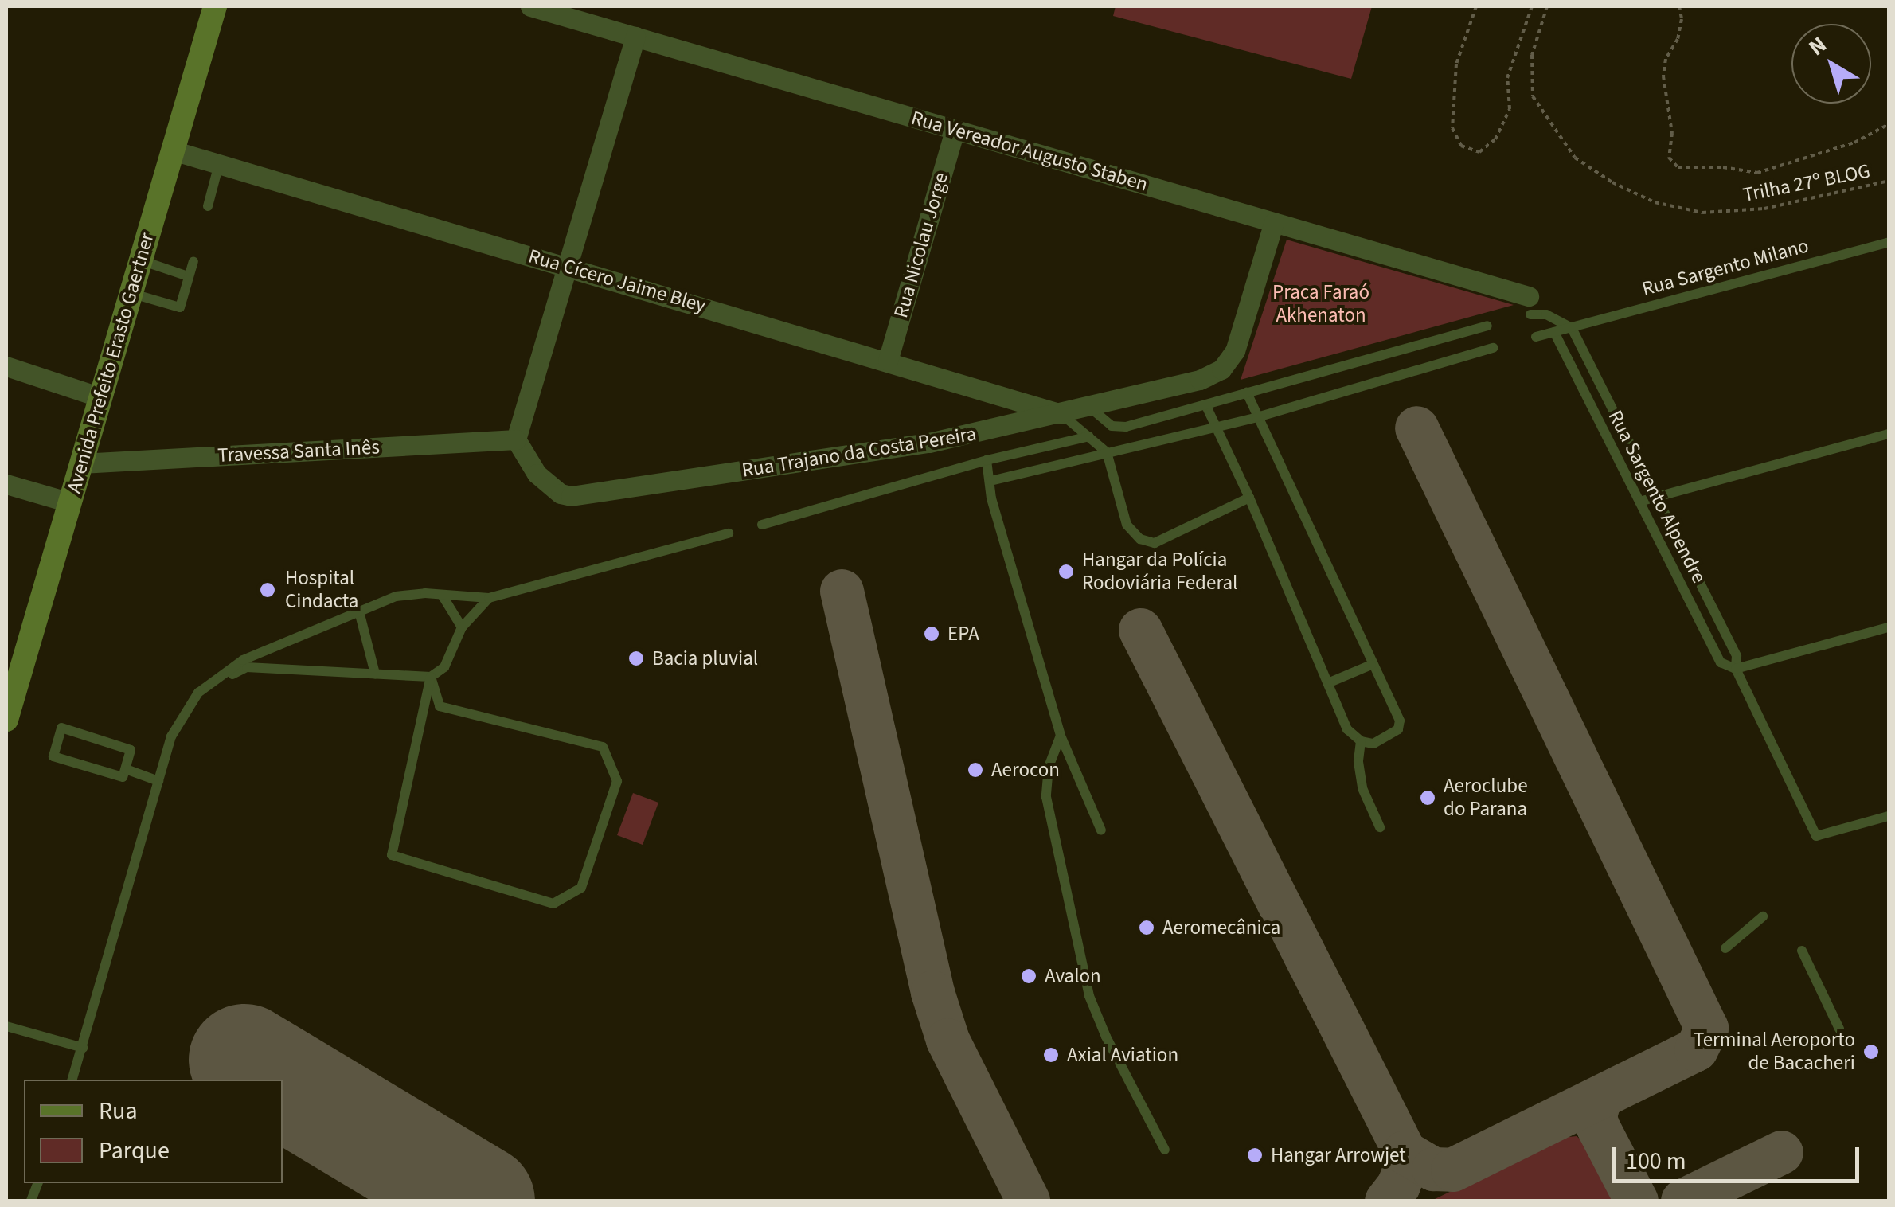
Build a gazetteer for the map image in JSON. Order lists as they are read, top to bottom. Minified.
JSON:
{"streets":{"main road":["Avenida Prefeito Erasto Gaertner"],"street":["Rua Vereador Augusto Staben","Rua Nicolau Jorge","Rua Cícero Jaime Bley","Travessa Santa Inês","Rua Trajano da Costa Pereira"],"lane":["Rua Sargento Milano","Rua Sargento Alpendre"],"path":["Trilha 27º BLOG"]},"crossings":[["Rua Vereador Augusto Staben","Rua Nicolau Jorge"],["Rua Vereador Augusto Staben","Rua Trajano da Costa Pereira"],["Rua Nicolau Jorge","Rua Cícero Jaime Bley"],["Rua Sargento Milano","Rua Sargento Alpendre"],["Rua Cícero Jaime Bley","Avenida Prefeito Erasto Gaertner"],["Rua Cícero Jaime Bley","Rua Trajano da Costa Pereira"],["Avenida Prefeito Erasto Gaertner","Travessa Santa Inês"],["Travessa Santa Inês","Rua Trajano da Costa Pereira"]],"parks":["Praca Faraó Akhenaton"],"places":["Hangar da Polícia Rodoviária Federal","Hospital Cindacta","EPA","Bacia pluvial","Aerocon","Aeroclube do Parana","Aeromecânica","Avalon","Terminal Aeroporto de Bacacheri","Axial Aviation","Hangar Arrowjet"],"legend":["Rua","Parque"],"scale_bar":"100 m","north":"top left"}
